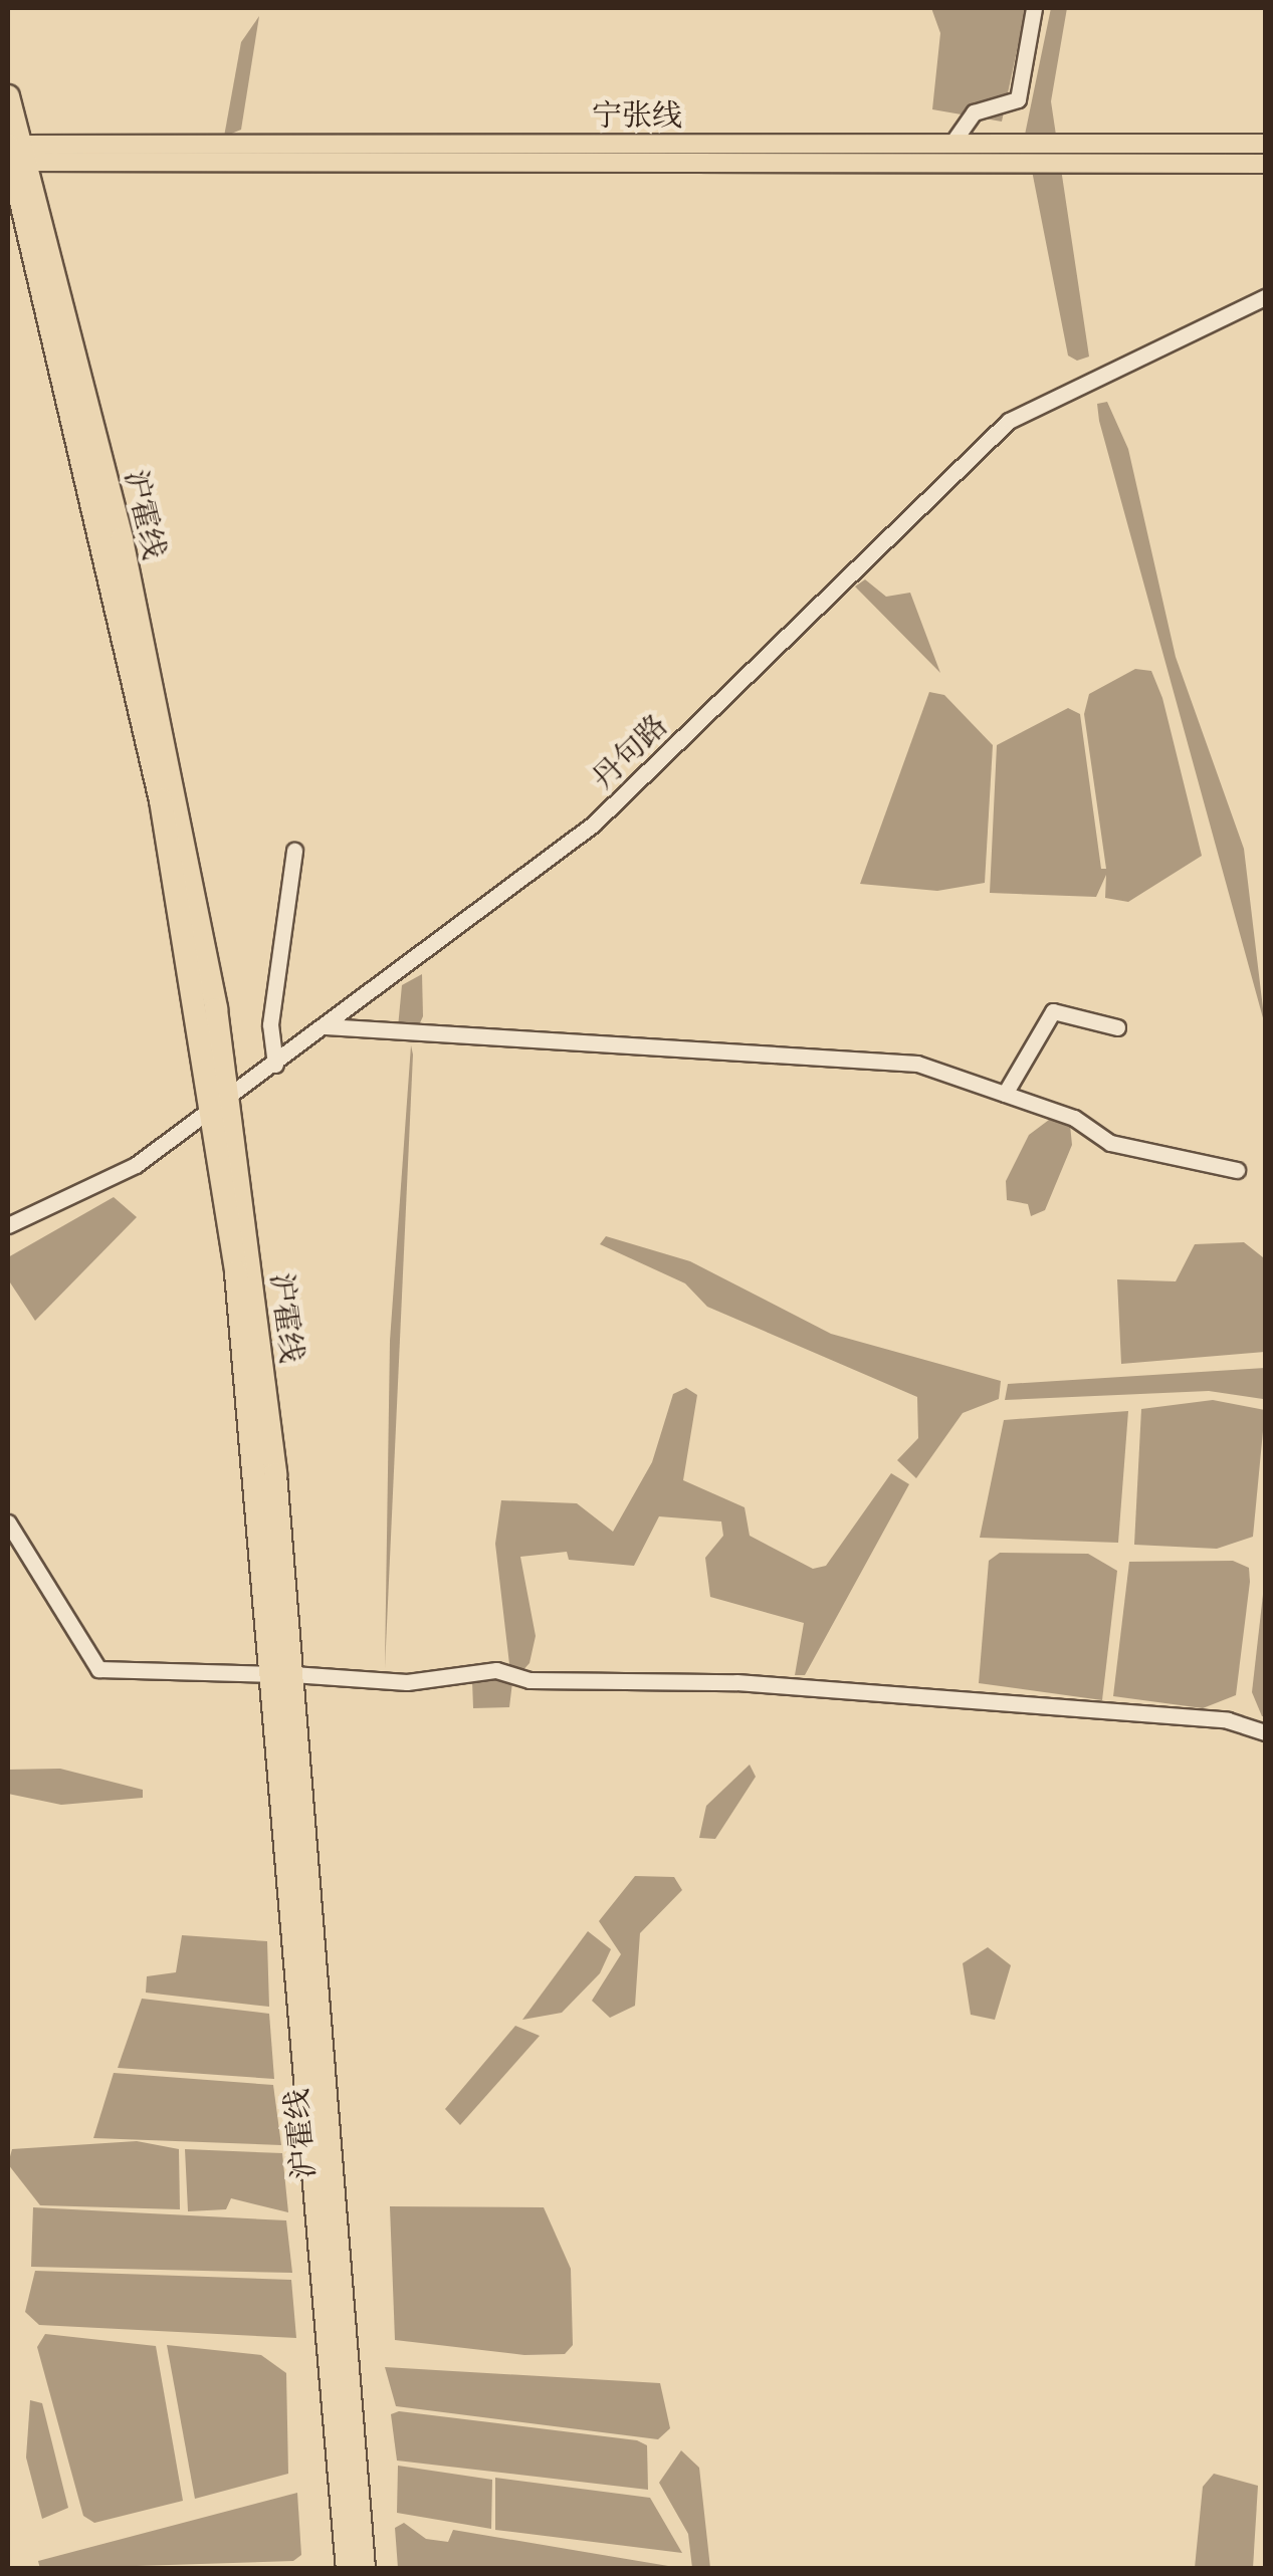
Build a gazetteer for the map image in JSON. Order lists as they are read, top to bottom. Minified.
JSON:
{"streets":{"highway":["沪霍线"],"main road":["宁张线"],"street":["丹句路"]},"crossings":[["宁张线","沪霍线"],["沪霍线","丹句路"]]}
